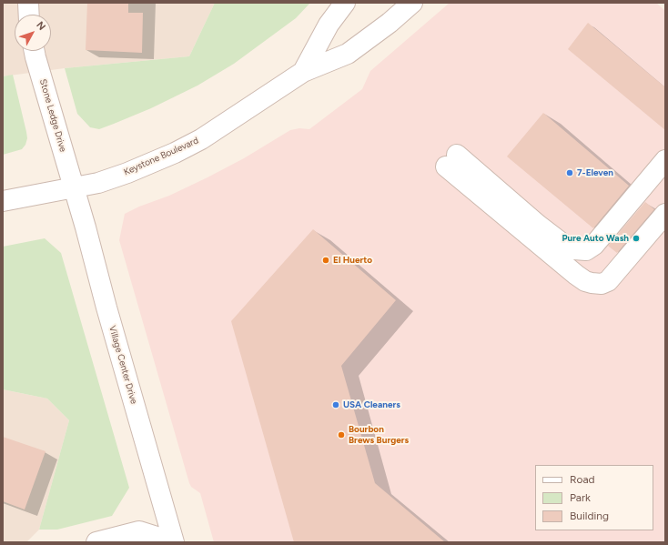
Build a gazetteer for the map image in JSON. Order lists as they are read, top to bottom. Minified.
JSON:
{"streets":{"street":["Stone Ledge Drive","Keystone Boulevard","Village Center Drive"]},"crossings":[["Stone Ledge Drive","Keystone Boulevard"],["Stone Ledge Drive","Village Center Drive"],["Keystone Boulevard","Village Center Drive"]],"places":["7-Eleven","Pure Auto Wash","El Huerto","USA Cleaners","Bourbon Brews Burgers"],"legend":["Road","Park","Building"],"north":"top right"}
